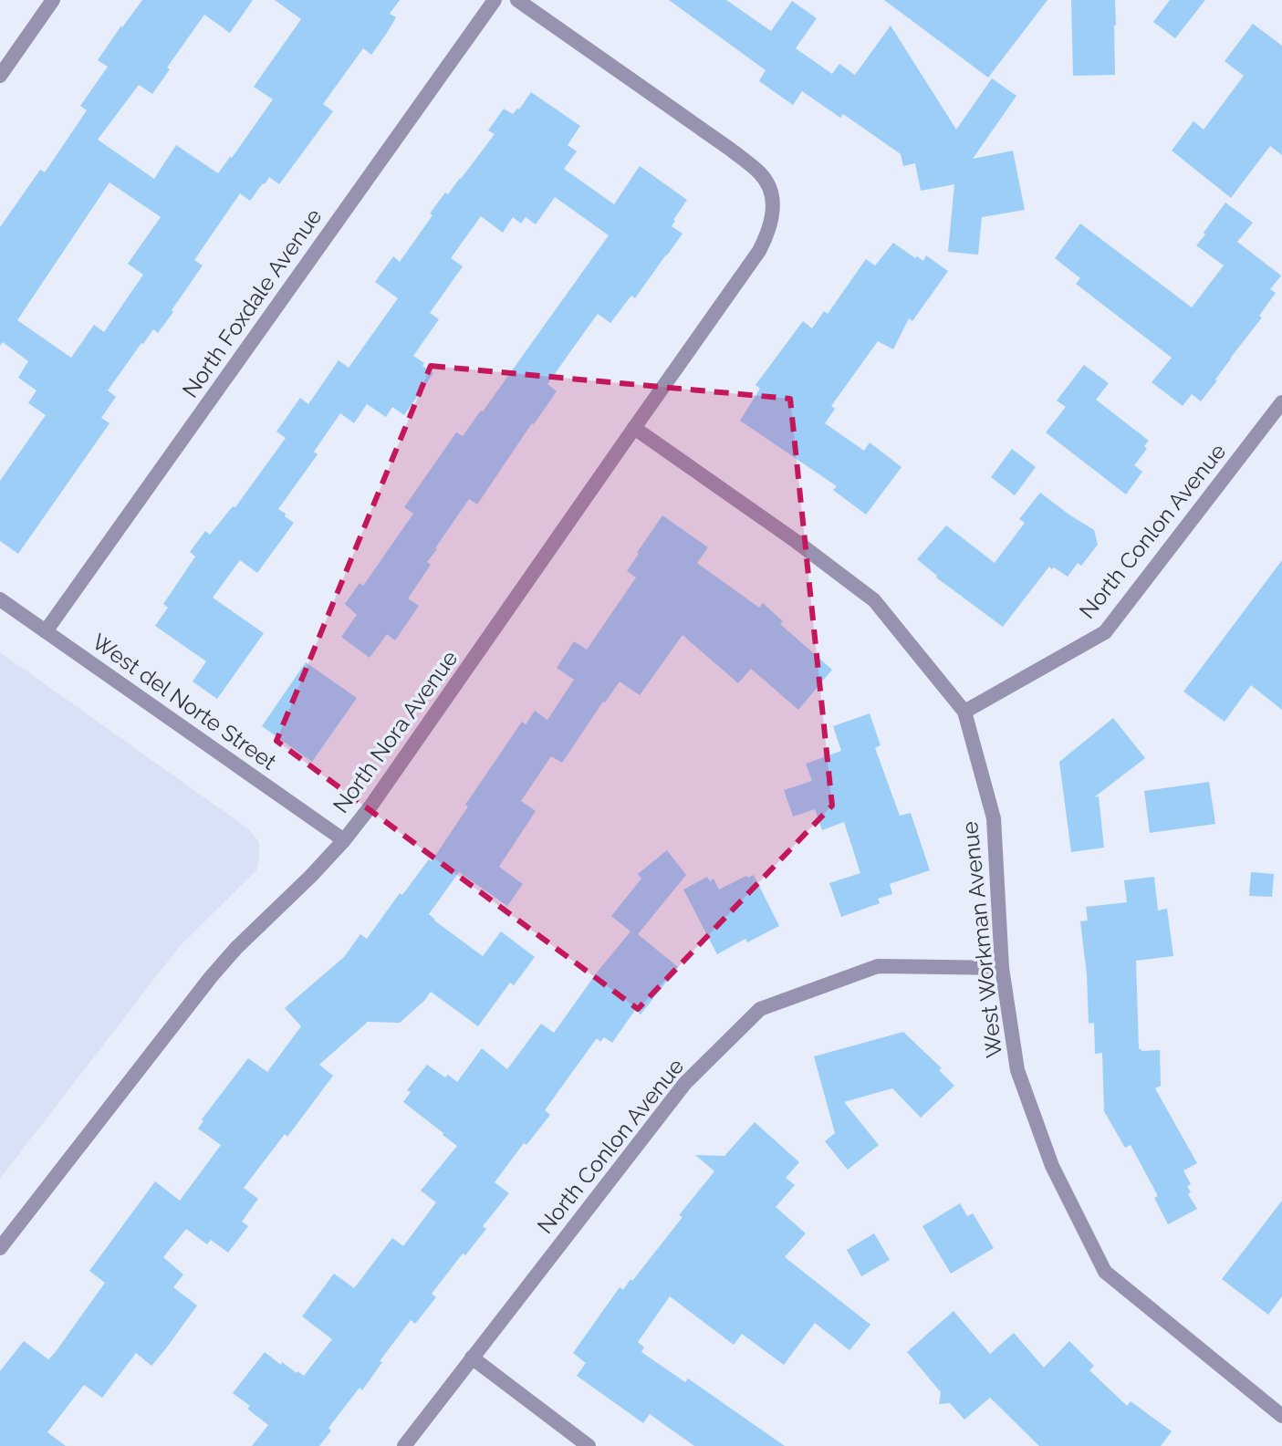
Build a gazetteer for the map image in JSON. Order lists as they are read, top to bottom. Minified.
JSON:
{"streets":{"street":["North Foxdale Avenue","North Conlon Avenue","West del Norte Street","North Nora Avenue","West Workman Avenue"]},"crossings":[["North Foxdale Avenue","West del Norte Street"],["North Conlon Avenue","West Workman Avenue"],["West del Norte Street","North Nora Avenue"],["North Nora Avenue","West Workman Avenue"]]}
